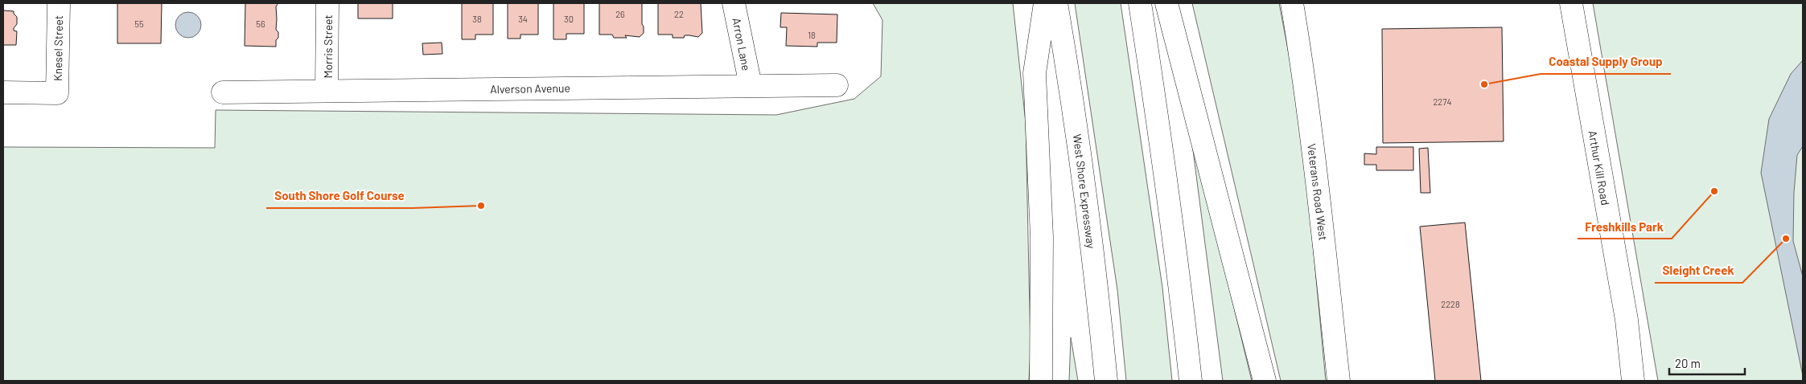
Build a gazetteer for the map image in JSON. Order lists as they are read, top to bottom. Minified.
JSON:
{"streets":{"main road":["Arron Lane","Morris Street","Knesel Street","Alverson Avenue","Arthur Kill Road","West Shore Expressway","Veterans Road West"]},"crossings":[["Arron Lane","Alverson Avenue"],["Morris Street","Alverson Avenue"]],"places":["Coastal Supply Group","Freshkills Park","South Shore Golf Course","Sleight Creek"],"house_numbers":["26","22","38","34","30","55","56","18","2274","2228"],"scale_bar":"20 m"}
